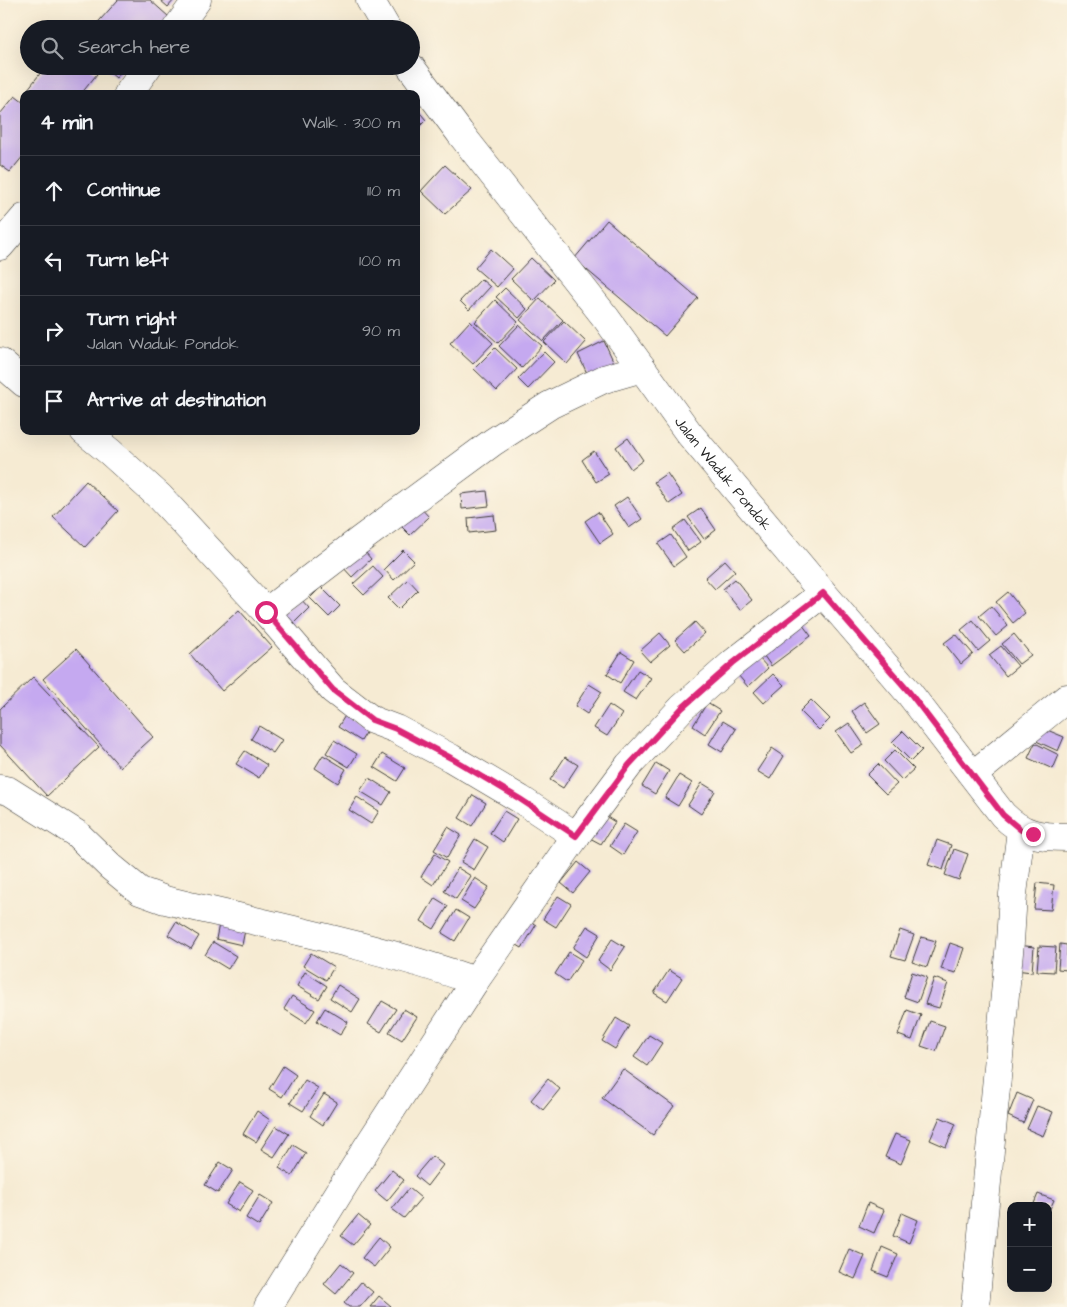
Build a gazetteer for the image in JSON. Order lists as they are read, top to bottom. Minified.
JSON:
{"streets":{"street":["Jalan Waduk Pondok"]},"page":{"search":"Search here","heading":["4 min","Walk · 300 m"],"list":[["Continue","110 m"],["Turn left","100 m"],["Turn right","Jalan Waduk Pondok","90 m"],"Arrive at destination"],"map_buttons":["+","−"]}}
